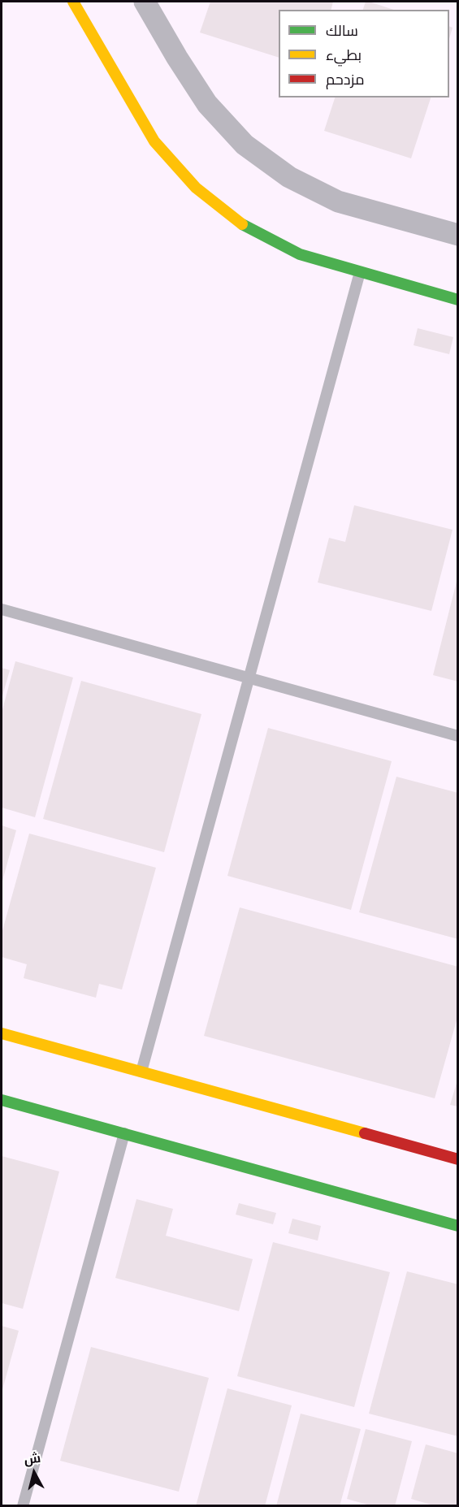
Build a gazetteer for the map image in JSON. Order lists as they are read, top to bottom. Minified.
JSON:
{"legend":["سالك","بطيء","مزدحم"],"north":"top"}
